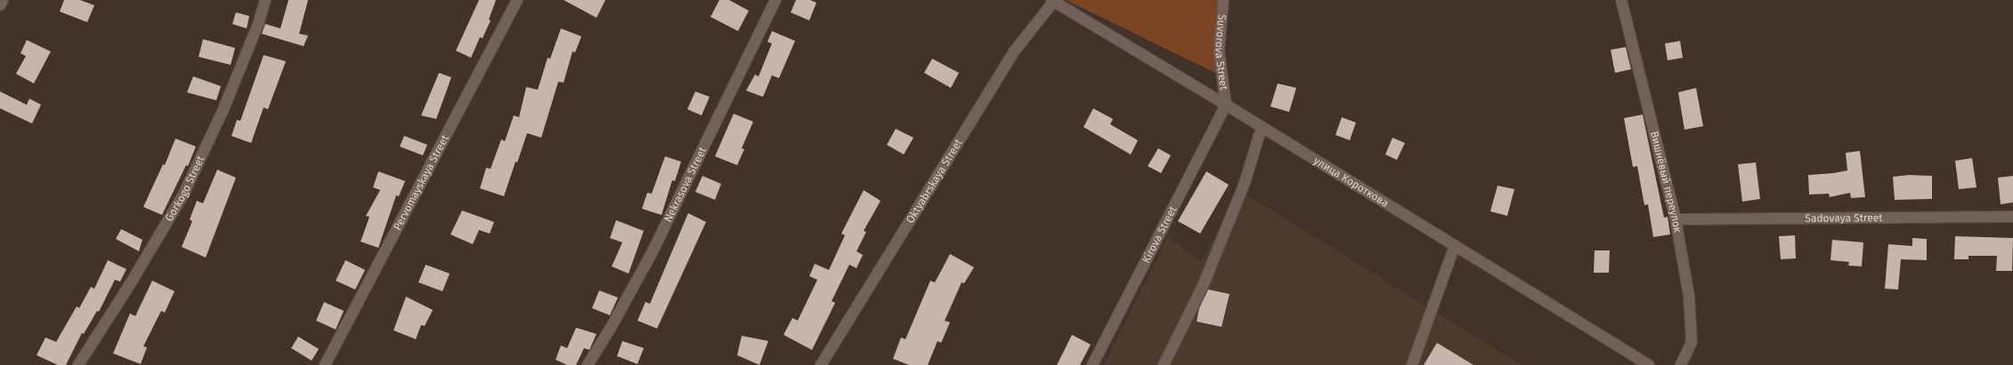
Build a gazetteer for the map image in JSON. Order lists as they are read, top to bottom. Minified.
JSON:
{"streets":{"street":["Suvorova Street","Oktyabrskaya Street","улица Короткова","Вишнёвый переулок","Pervomayskaya Street","Nekrasova Street","Gorkogo Street","Sadovaya Street","Kirova Street"]},"crossings":[["Suvorova Street","улица Короткова"],["Suvorova Street","Kirova Street"],["Oktyabrskaya Street","улица Короткова"],["улица Короткова","Kirova Street"],["Вишнёвый переулок","Sadovaya Street"]]}
